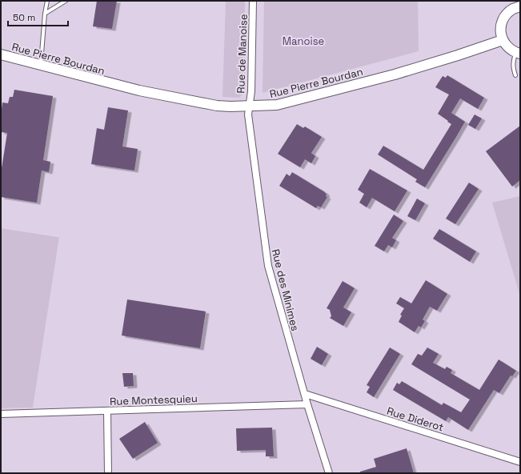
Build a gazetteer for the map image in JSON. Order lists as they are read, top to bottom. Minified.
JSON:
{"streets":{"street":["Rue de Manoise","Rue Pierre Bourdan","Rue des Minimes","Rue Montesquieu","Rue Diderot"]},"crossings":[["Rue de Manoise","Rue Pierre Bourdan"],["Rue de Manoise","Rue des Minimes"],["Rue Pierre Bourdan","Rue des Minimes"],["Rue des Minimes","Rue Montesquieu"],["Rue des Minimes","Rue Diderot"]],"parks":["Manoise"],"scale_bar":"50 m"}
